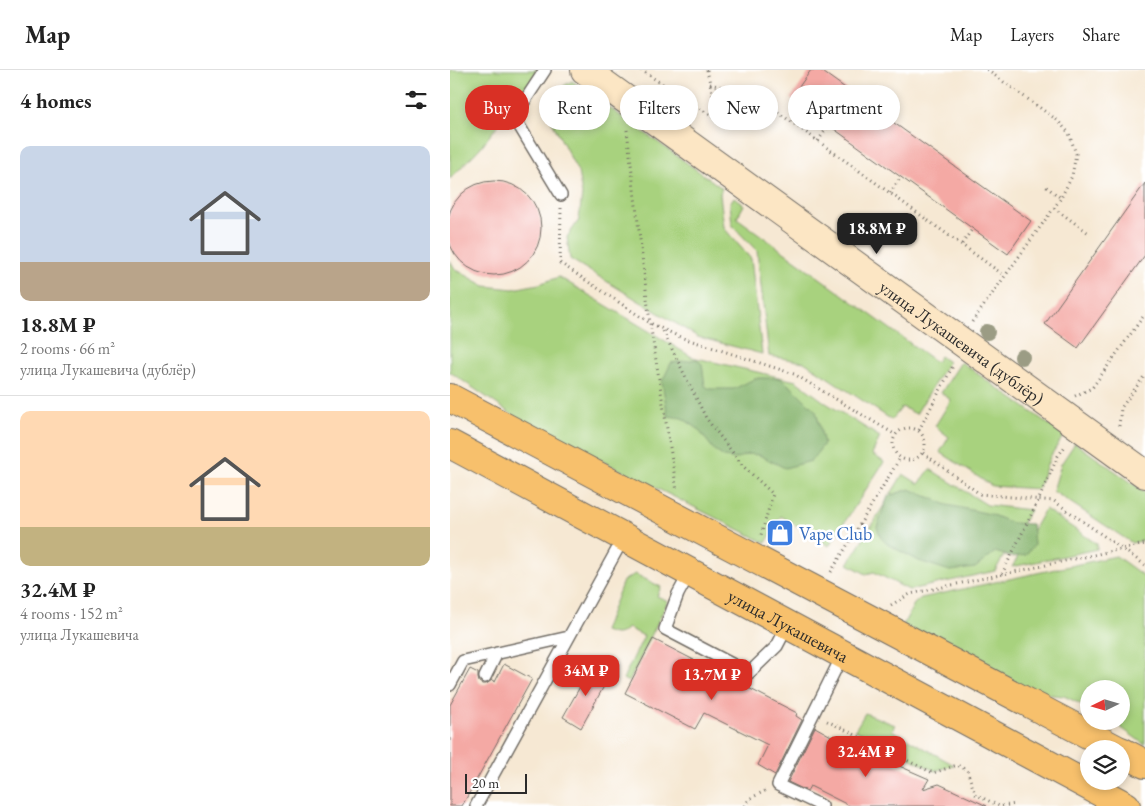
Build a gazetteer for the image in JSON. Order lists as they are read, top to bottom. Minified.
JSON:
{"streets":{"main road":["улица Лукашевича (дублёр)","улица Лукашевича"]},"places":{"shop":["Vape Club"]},"scale_bar":"20 m","north":"left","page":{"header":"Map","nav":["Map","Layers","Share"],"heading":"4 homes","chip":["Buy","Rent","Filters","New","Apartment"],"list":[{"name":"18.8M ₽","note":"2 rooms · 66 m² · улица Лукашевича (дублёр)"},{"name":"32.4M ₽","note":"4 rooms · 152 m² · улица Лукашевича"}],"price":["18.8M ₽","34M ₽","13.7M ₽","32.4M ₽"],"scale":"20 m"}}
